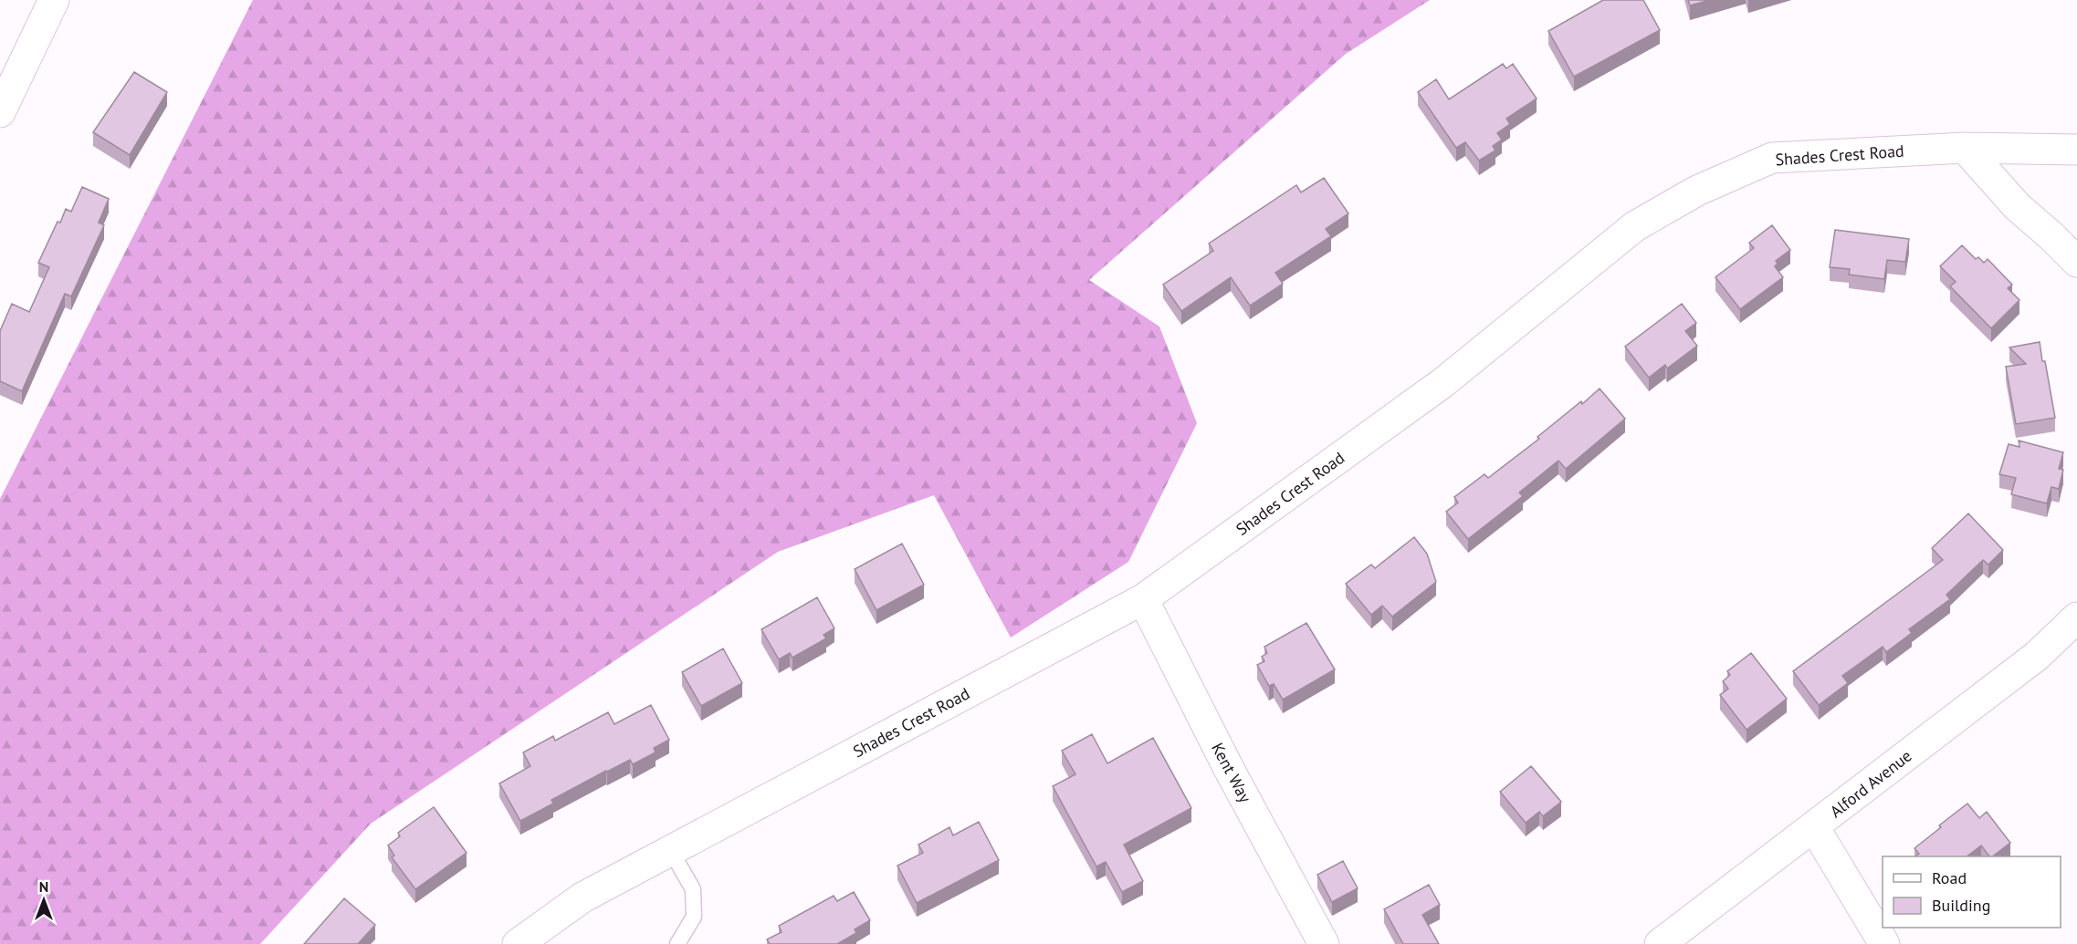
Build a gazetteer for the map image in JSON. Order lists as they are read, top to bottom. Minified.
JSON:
{"streets":{"street":["Shades Crest Road","Kent Way","Alford Avenue"]},"crossings":[["Shades Crest Road","Kent Way"]],"legend":["Road","Building"],"north":"top"}
